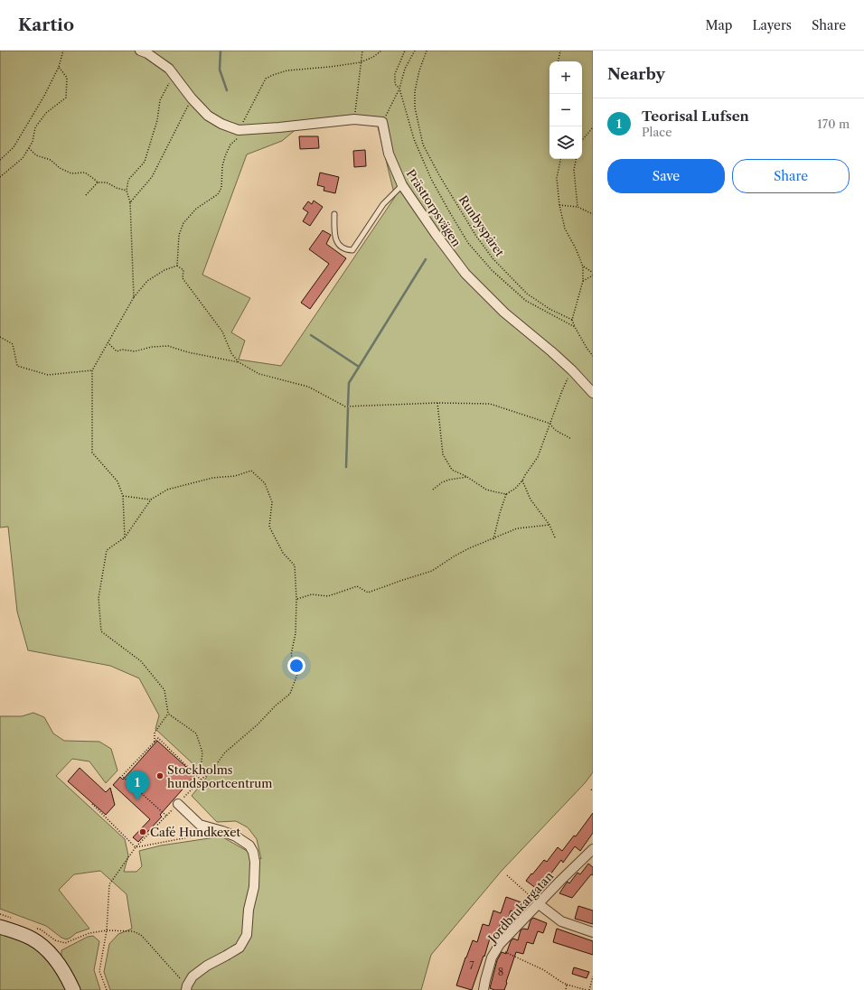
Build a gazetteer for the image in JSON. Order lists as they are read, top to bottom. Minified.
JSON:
{"streets":{"street":["Prästtorpsvägen","Jordbrukargatan"],"path":["Runbyspåret"]},"places":["Stockholms hundsportcentrum","Café Hundkexet"],"house_numbers":["7","8"],"page":{"header":"Kartio","nav":["Map","Layers","Share"],"heading":"Nearby","map_buttons":["+","−"],"list":[{"mark":"1","name":"Teorisal Lufsen","note":"Place","value":"170 m"}],"buttons":["Save","Share"],"pins":"1"}}
